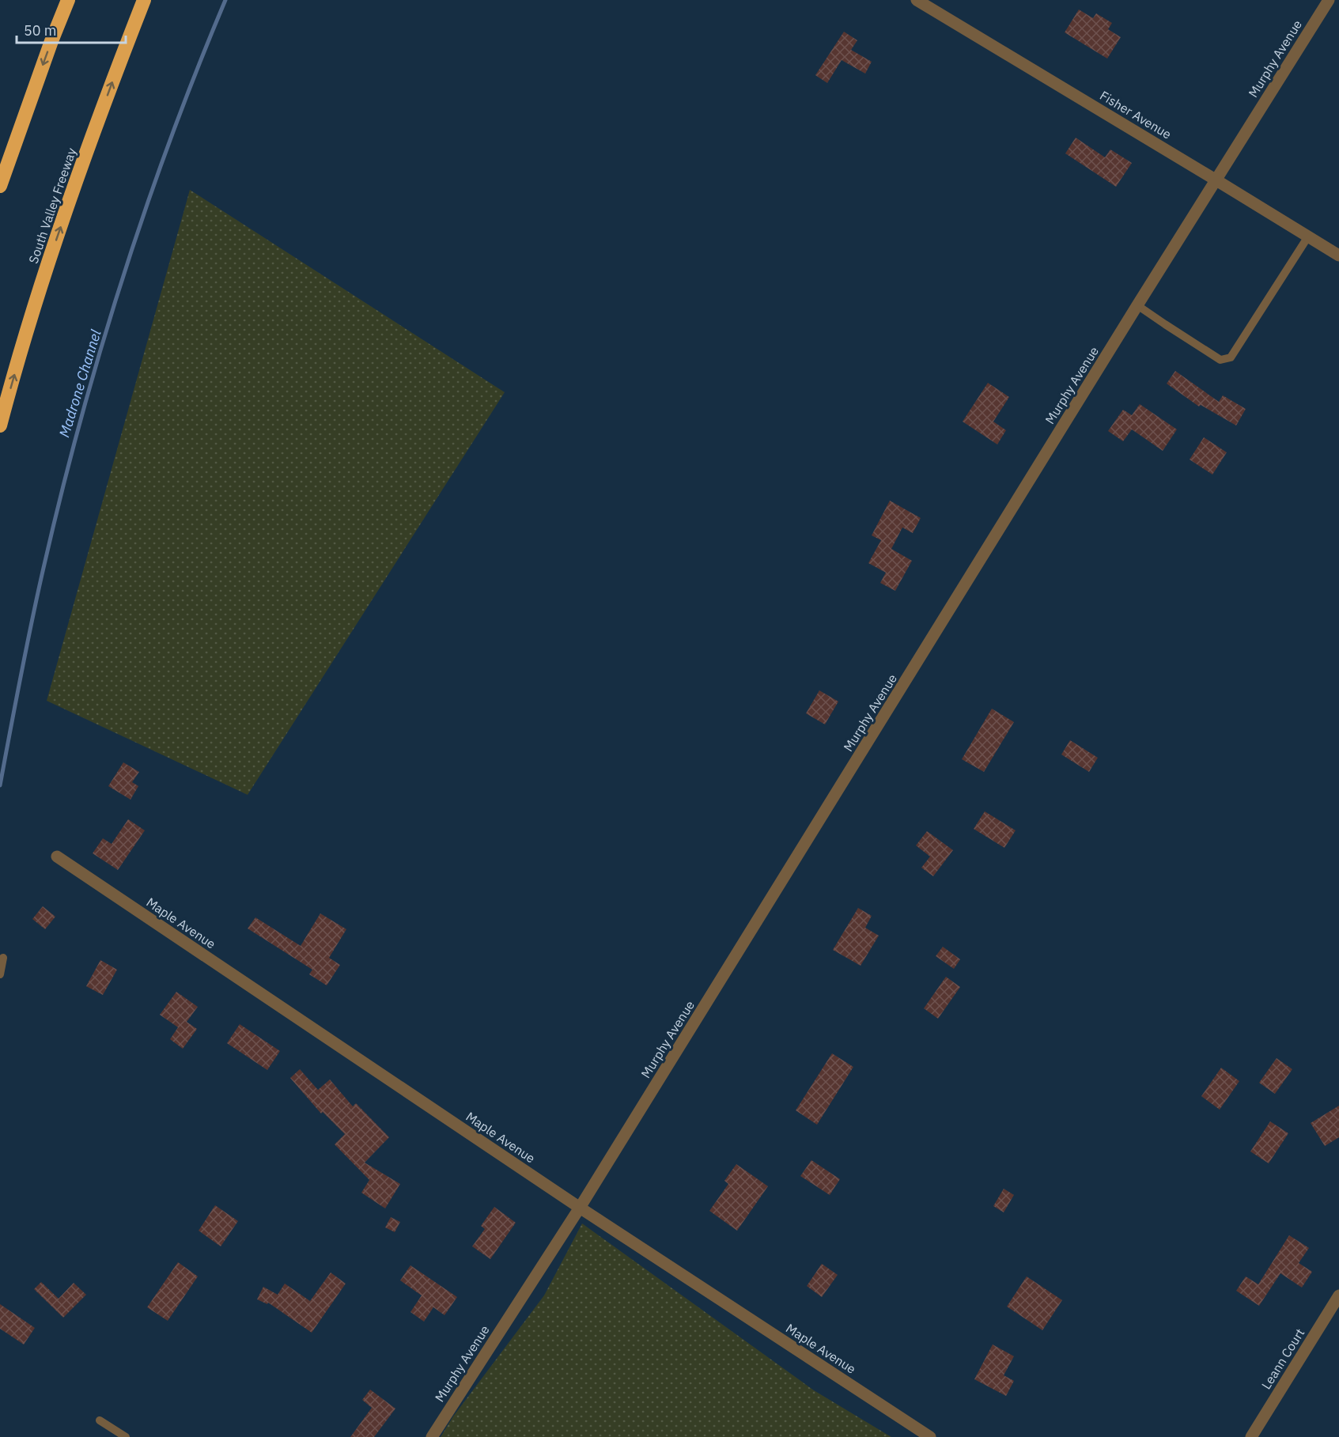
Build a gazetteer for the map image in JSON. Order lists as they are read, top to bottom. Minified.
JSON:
{"streets":{"highway":["South Valley Freeway"],"street":["Murphy Avenue","Fisher Avenue","Maple Avenue","Leann Court"]},"crossings":[["Murphy Avenue","Fisher Avenue"],["Murphy Avenue","Maple Avenue"]],"water":["Madrone Channel"],"scale_bar":"50 m"}
